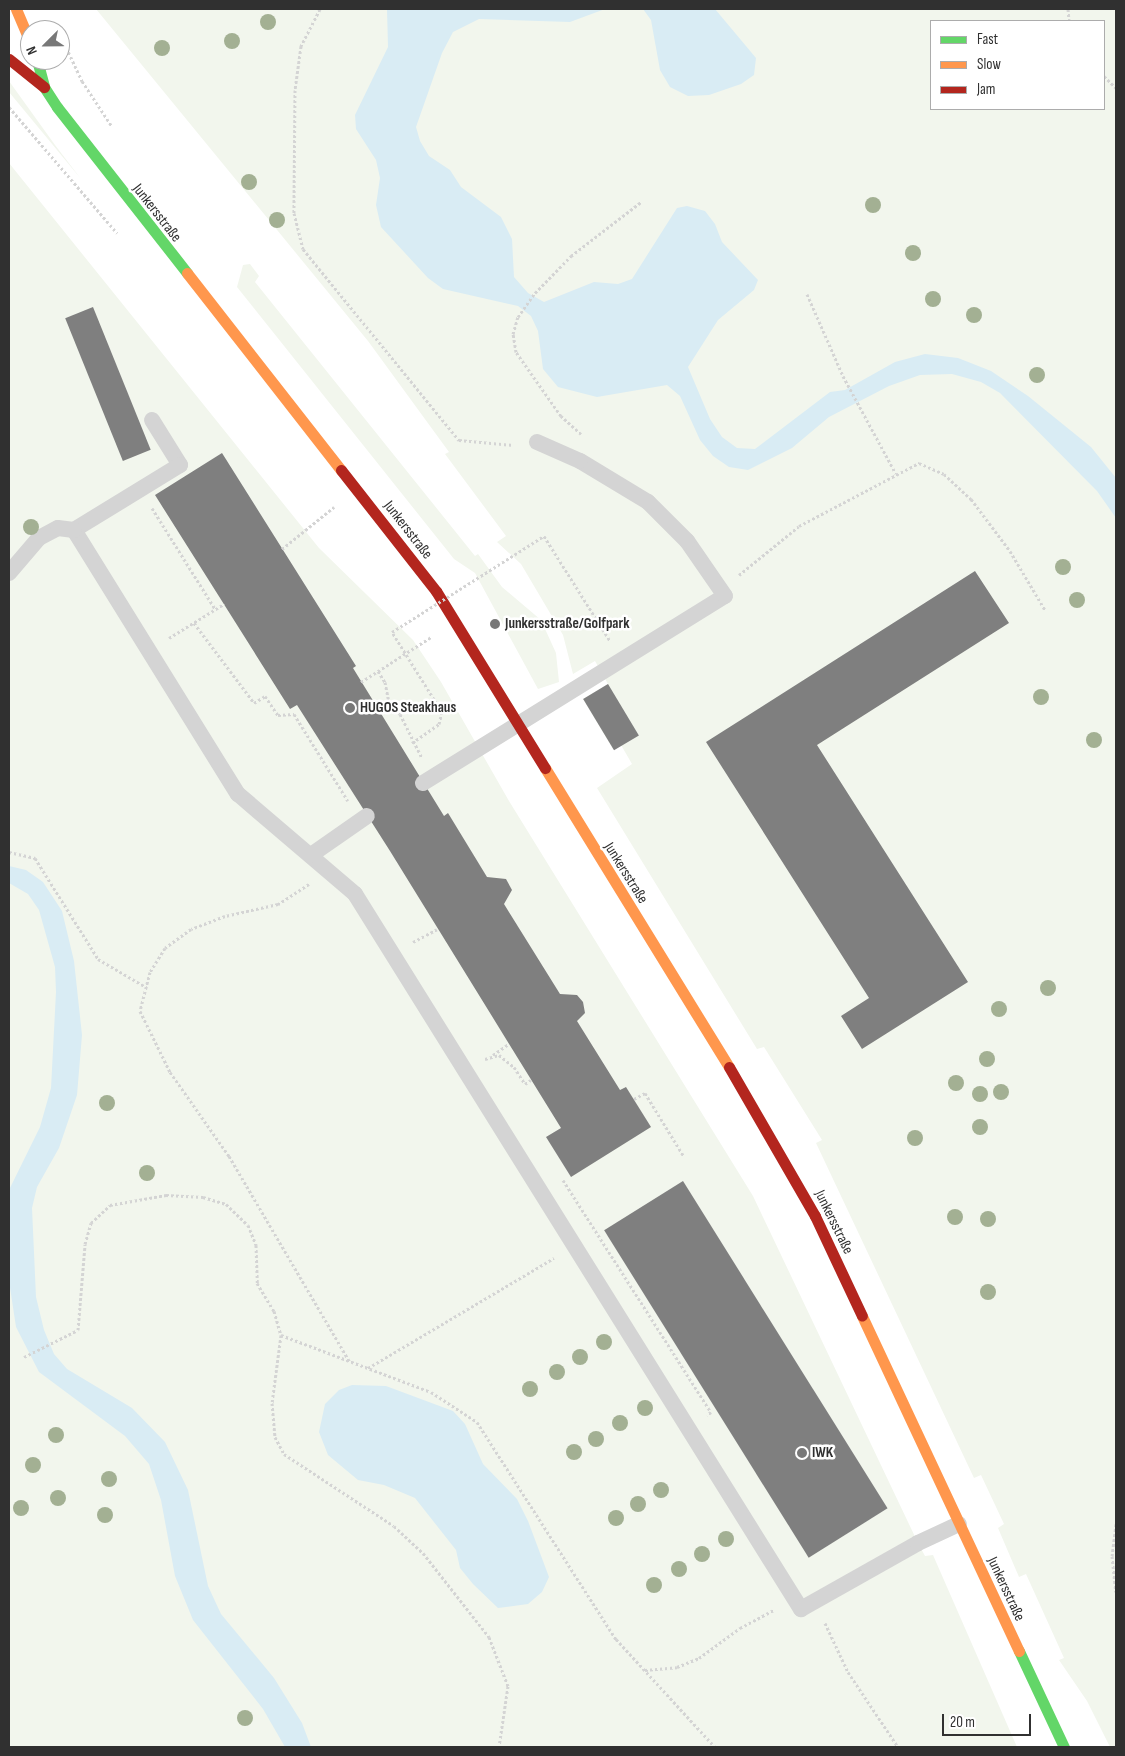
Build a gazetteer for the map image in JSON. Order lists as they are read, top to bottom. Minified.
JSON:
{"streets":{"main road":["Junkersstraße"]},"places":["Junkersstraße/Golfpark","HUGOS Steakhaus","IWK"],"legend":["Fast","Slow","Jam"],"scale_bar":"20 m","north":"bottom left"}
